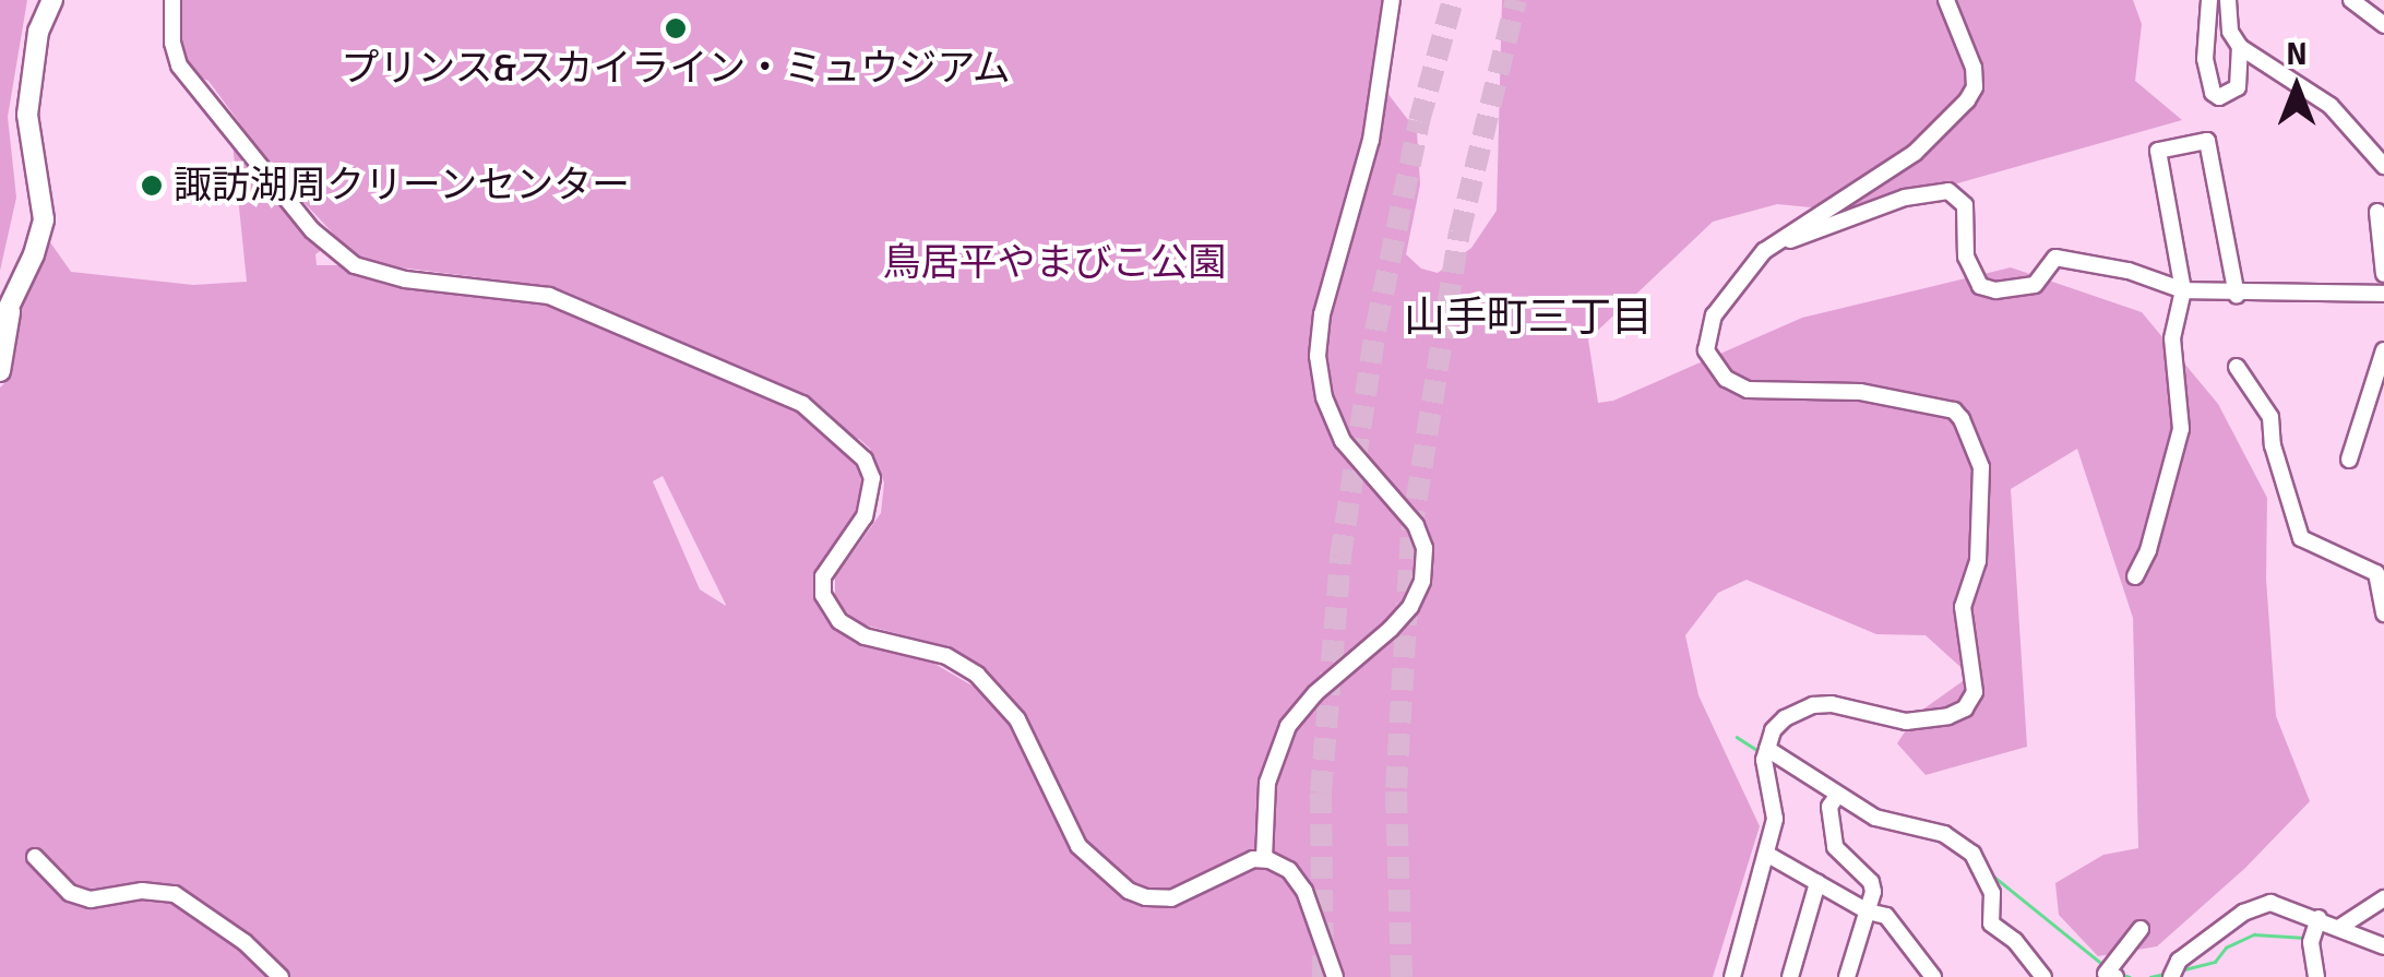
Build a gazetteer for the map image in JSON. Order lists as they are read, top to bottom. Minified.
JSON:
{"districts":["山手町三丁目"],"parks":["鳥居平やまびこ公園"],"places":["プリンス&スカイライン・ミュウジアム","諏訪湖周クリーンセンター"],"north":"top"}
